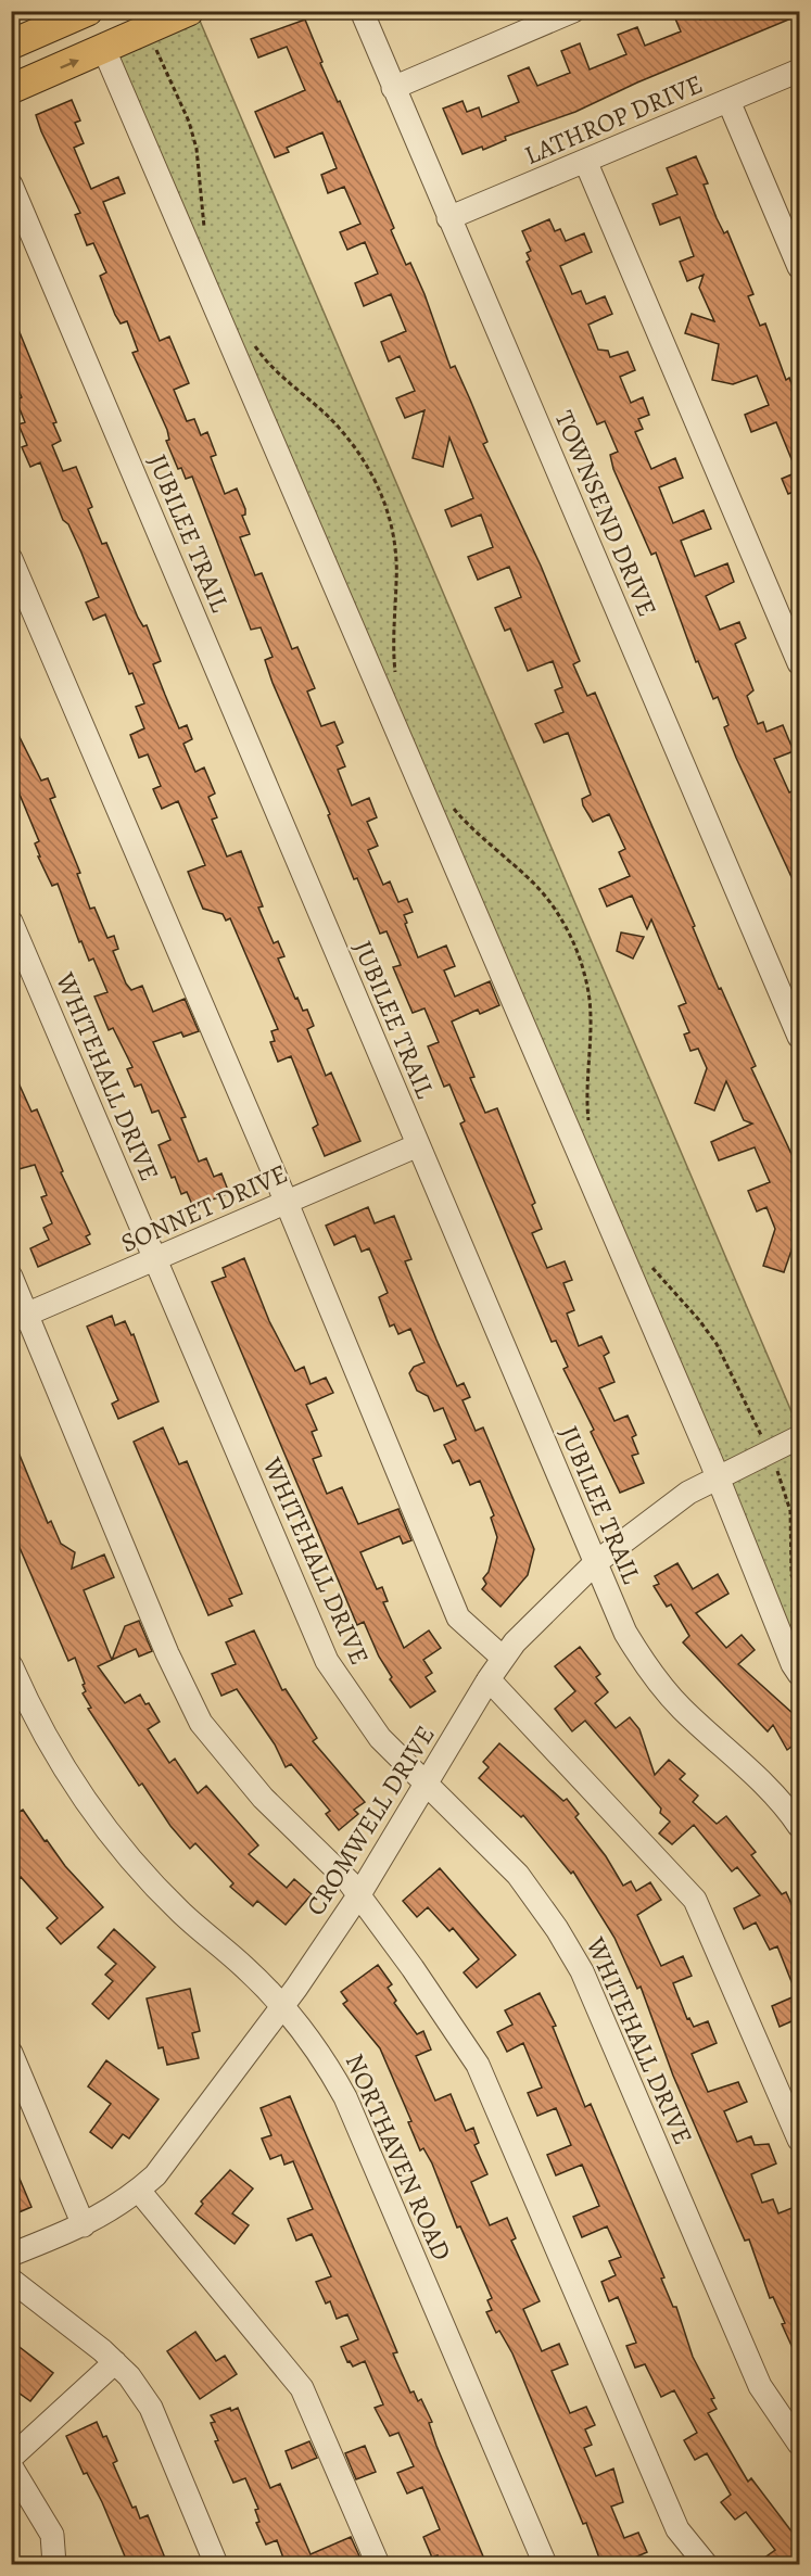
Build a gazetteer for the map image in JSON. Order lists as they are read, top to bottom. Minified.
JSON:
{"streets":{"street":["LATHROP DRIVE","TOWNSEND DRIVE","JUBILEE TRAIL","WHITEHALL DRIVE","SONNET DRIVE","CROMWELL DRIVE","NORTHAVEN ROAD"]},"crossings":[["LATHROP DRIVE","TOWNSEND DRIVE"],["JUBILEE TRAIL","SONNET DRIVE"],["JUBILEE TRAIL","CROMWELL DRIVE"],["WHITEHALL DRIVE","SONNET DRIVE"],["WHITEHALL DRIVE","CROMWELL DRIVE"],["CROMWELL DRIVE","NORTHAVEN ROAD"]]}
